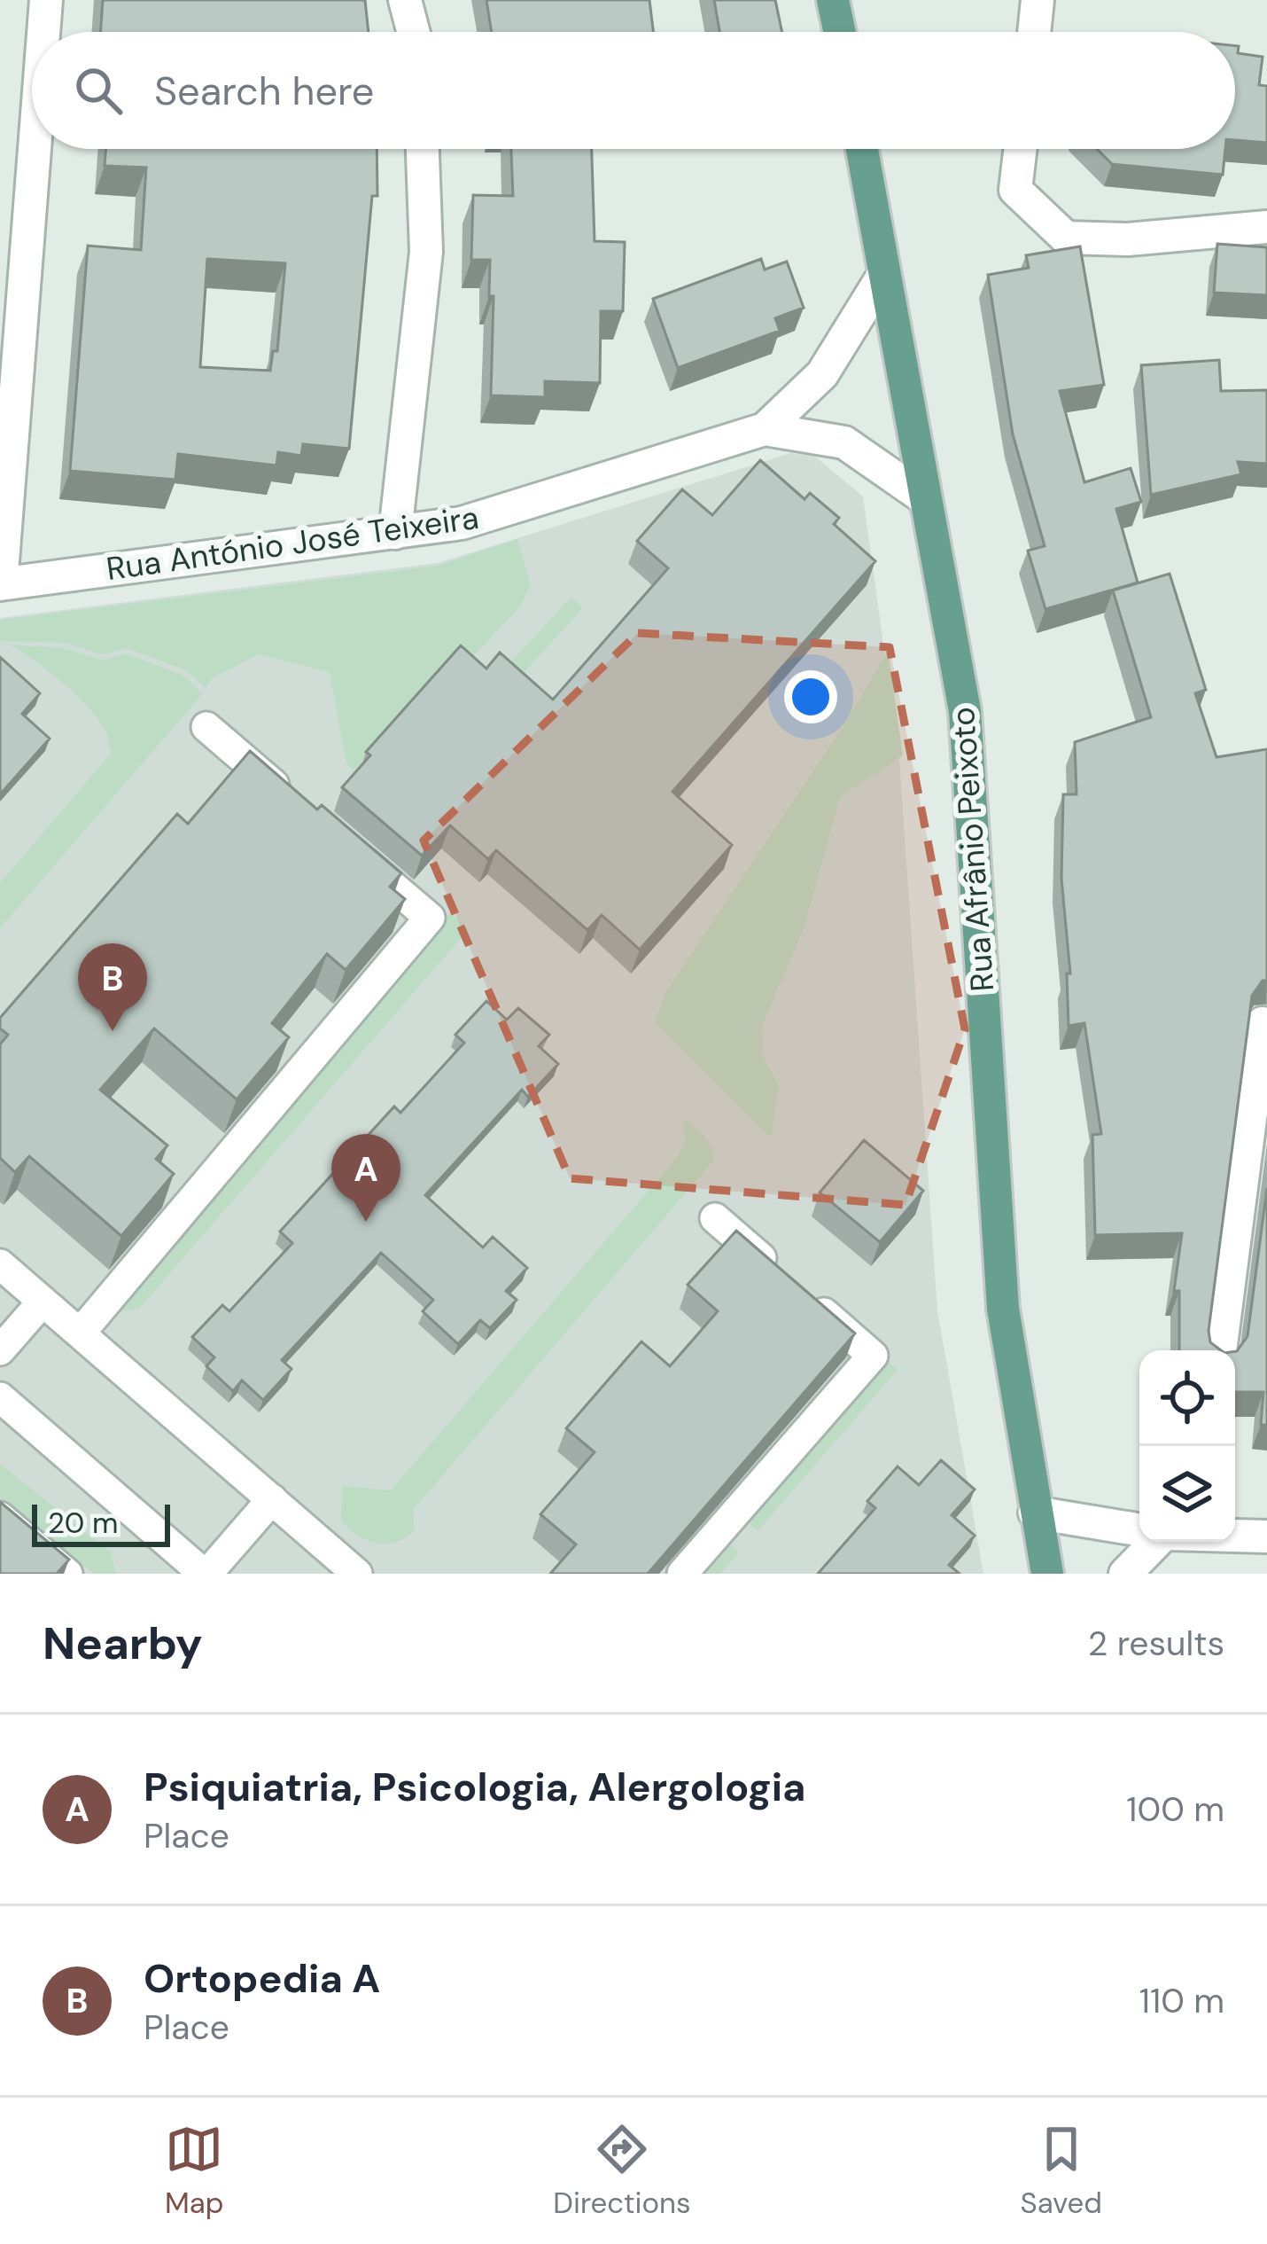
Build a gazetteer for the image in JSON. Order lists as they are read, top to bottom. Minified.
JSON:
{"streets":{"main road":["Rua Afrânio Peixoto"],"street":["Rua António José Teixeira"]},"crossings":[["Rua António José Teixeira","Rua Afrânio Peixoto"]],"scale_bar":"20 m","page":{"search":"Search here","pins":["B","A"],"scale":"20 m","heading":["Nearby","2 results"],"list":[{"mark":"A","name":"Psiquiatria, Psicologia, Alergologia","note":"Place","value":"100 m"},{"mark":"B","name":"Ortopedia A","note":"Place","value":"110 m"}],"nav":["Map","Directions","Saved"]}}
